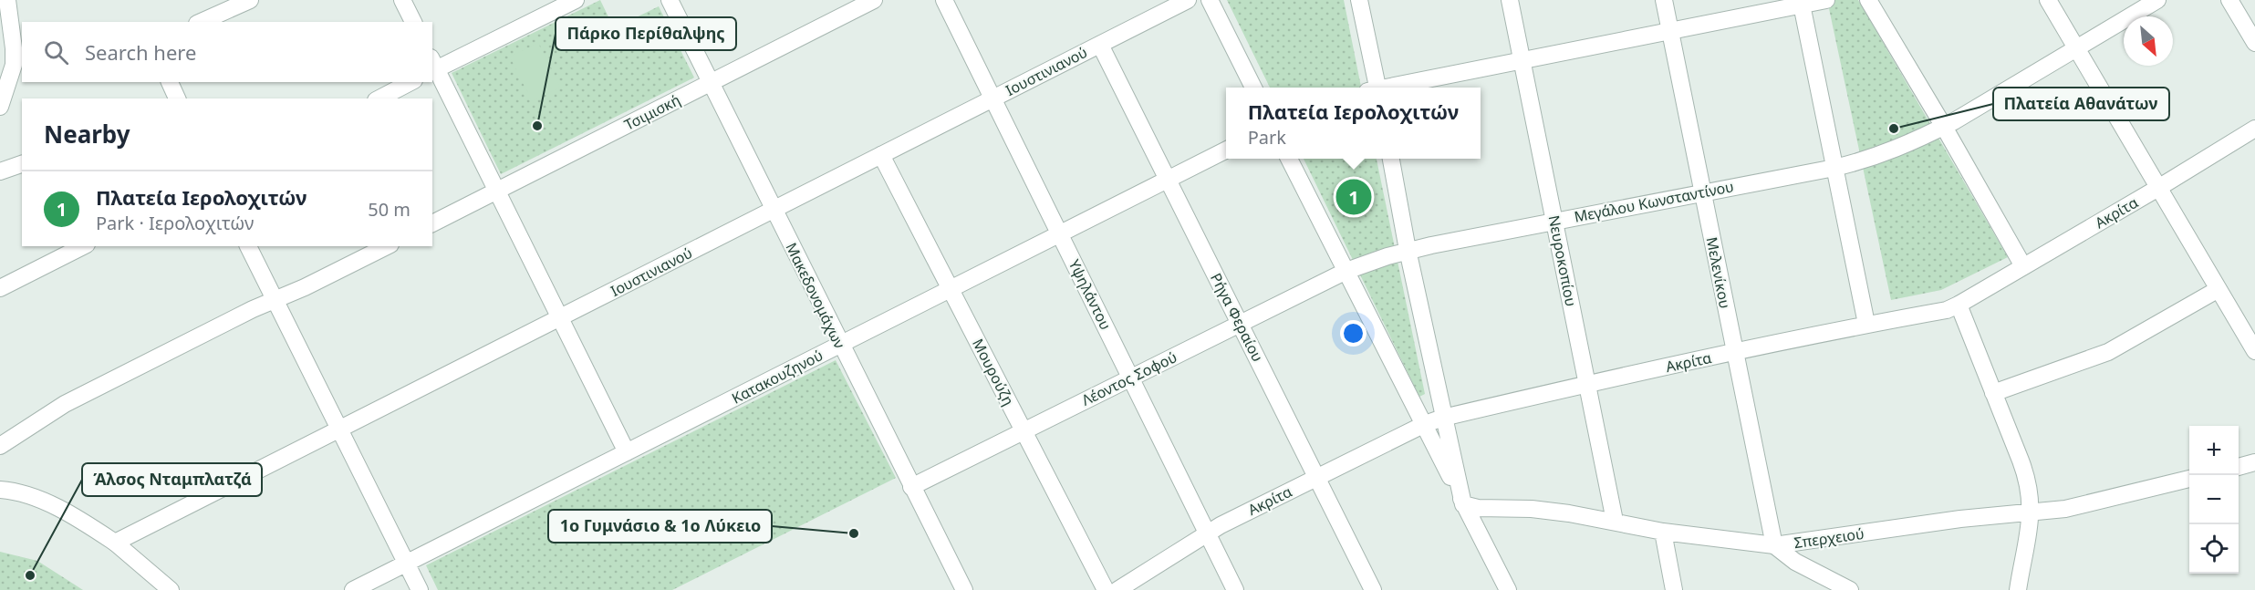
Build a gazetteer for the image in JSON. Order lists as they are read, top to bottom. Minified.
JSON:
{"streets":{"street":["Ιουστινιανού","Τσιμισκή","Μεγάλου Κωνσταντίνου","Ακρίτα","Νευροκοπίου","Μελενίκου","Υψηλάντου","Μακεδονομάχων","Ρήγα Φεραίου","Μουρούζη","Κατακουζηνού","Λέοντος Σοφού","Σπερχειού"]},"crossings":[["Ιουστινιανού","Υψηλάντου"],["Ιουστινιανού","Μακεδονομάχων"],["Ιουστινιανού","Ρήγα Φεραίου"],["Ιουστινιανού","Μουρούζη"],["Τσιμισκή","Μακεδονομάχων"],["Μεγάλου Κωνσταντίνου","Νευροκοπίου"],["Μεγάλου Κωνσταντίνου","Μελενίκου"],["Μεγάλου Κωνσταντίνου","Λέοντος Σοφού"],["Ακρίτα","Νευροκοπίου"],["Ακρίτα","Μελενίκου"],["Ακρίτα","Υψηλάντου"],["Ακρίτα","Ρήγα Φεραίου"],["Νευροκοπίου","Σπερχειού"],["Μελενίκου","Σπερχειού"],["Υψηλάντου","Κατακουζηνού"],["Υψηλάντου","Λέοντος Σοφού"],["Μακεδονομάχων","Κατακουζηνού"],["Μακεδονομάχων","Λέοντος Σοφού"],["Ρήγα Φεραίου","Κατακουζηνού"],["Ρήγα Φεραίου","Λέοντος Σοφού"],["Μουρούζη","Κατακουζηνού"],["Μουρούζη","Λέοντος Σοφού"]],"places":["Πάρκο Περίθαλψης","Πλατεία Αθανάτων","1o Γυμνάσιο & 1ο Λύκειο","Άλσος Νταμπλατζά"],"north":"bottom right","page":{"search":"Search here","popup":["Πλατεία Ιερολοχιτών","Park"],"heading":"Nearby","list":[{"mark":"1","name":"Πλατεία Ιερολοχιτών","note":"Park · Ιερολοχιτών","value":"50 m"}],"pins":"1","map_buttons":["+","−"]}}
